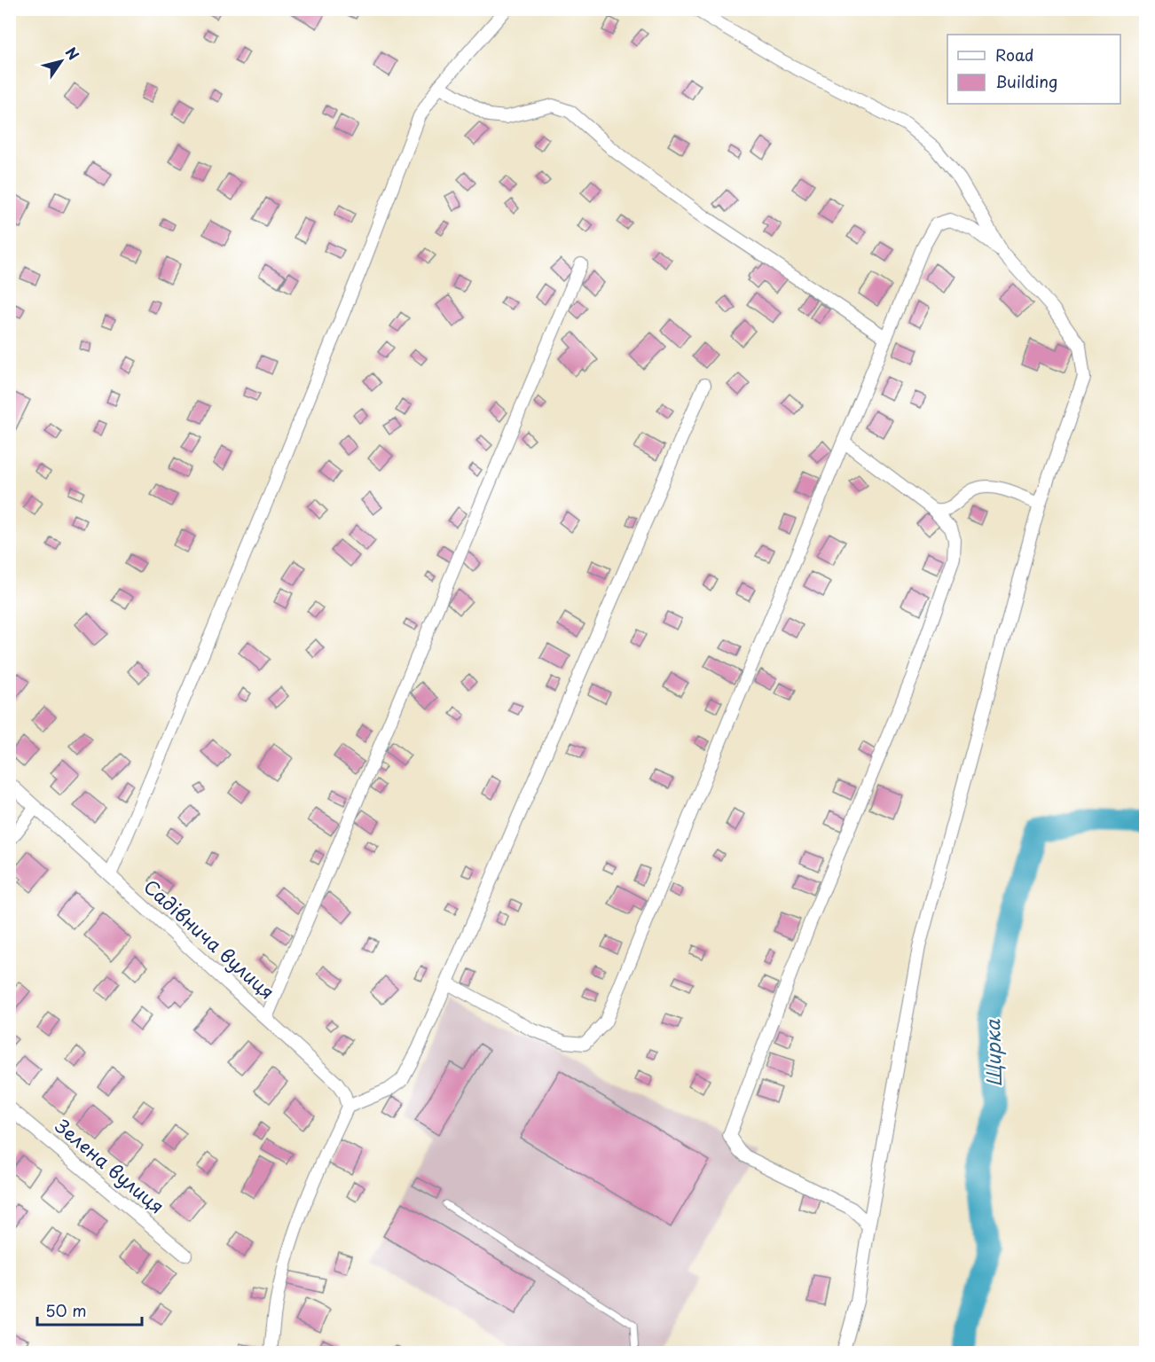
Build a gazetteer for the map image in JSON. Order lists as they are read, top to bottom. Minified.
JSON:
{"streets":{"street":["Садівнича вулиця","Зелена вулиця"]},"water":["Щирка"],"legend":["Road","Building"],"scale_bar":"50 m","north":"top right"}
